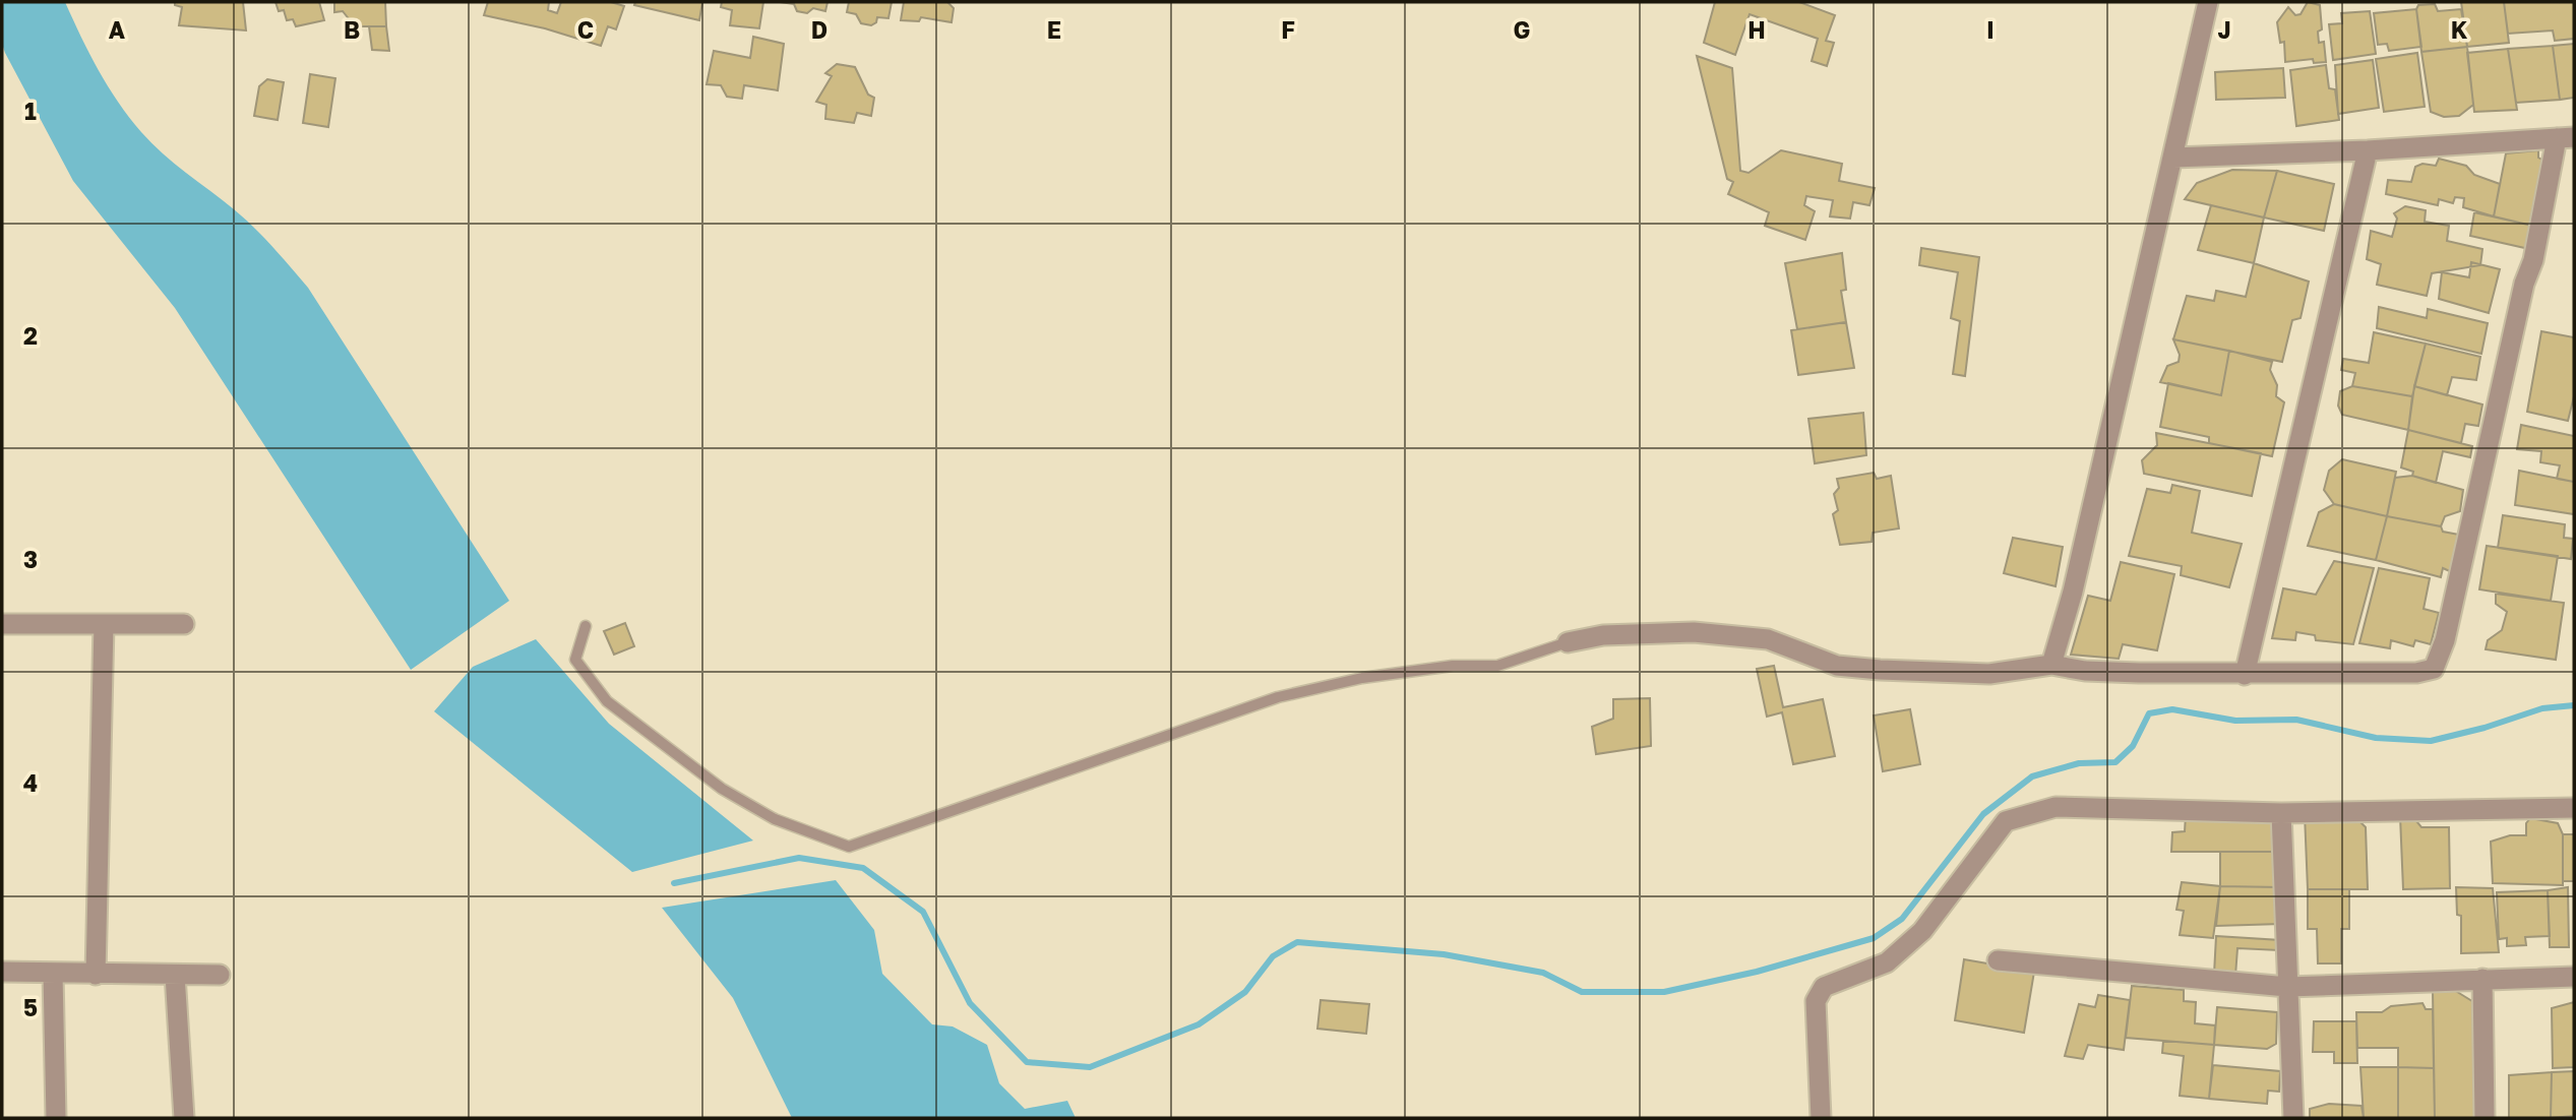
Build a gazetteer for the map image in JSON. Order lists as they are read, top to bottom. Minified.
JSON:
{"grid":{"columns":["A","B","C","D","E","F","G","H","I","J","K"],"rows":["1","2","3","4","5"]}}
